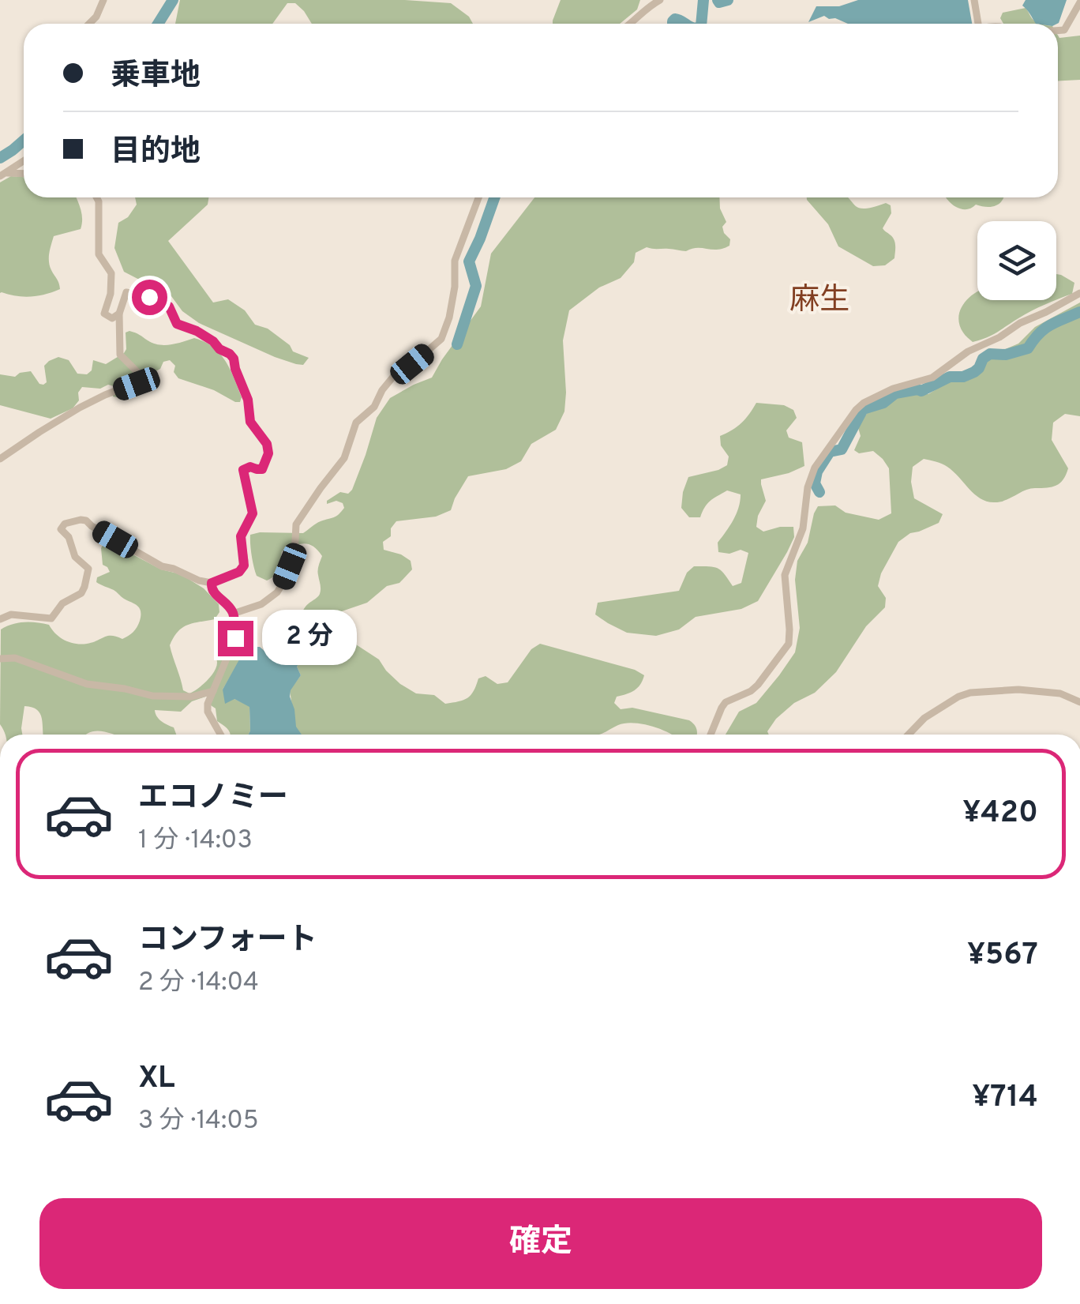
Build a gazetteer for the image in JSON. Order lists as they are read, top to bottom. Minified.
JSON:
{"districts":["麻生"],"page":{"banner":["乗車地","目的地"],"bubble":"2 分","list":[{"name":"エコノミー","note":"1 分 · 14:03","value":"¥420"},{"name":"コンフォート","note":"2 分 · 14:04","value":"¥567"},{"name":"XL","note":"3 分 · 14:05","value":"¥714"}],"buttons":"確定"}}
